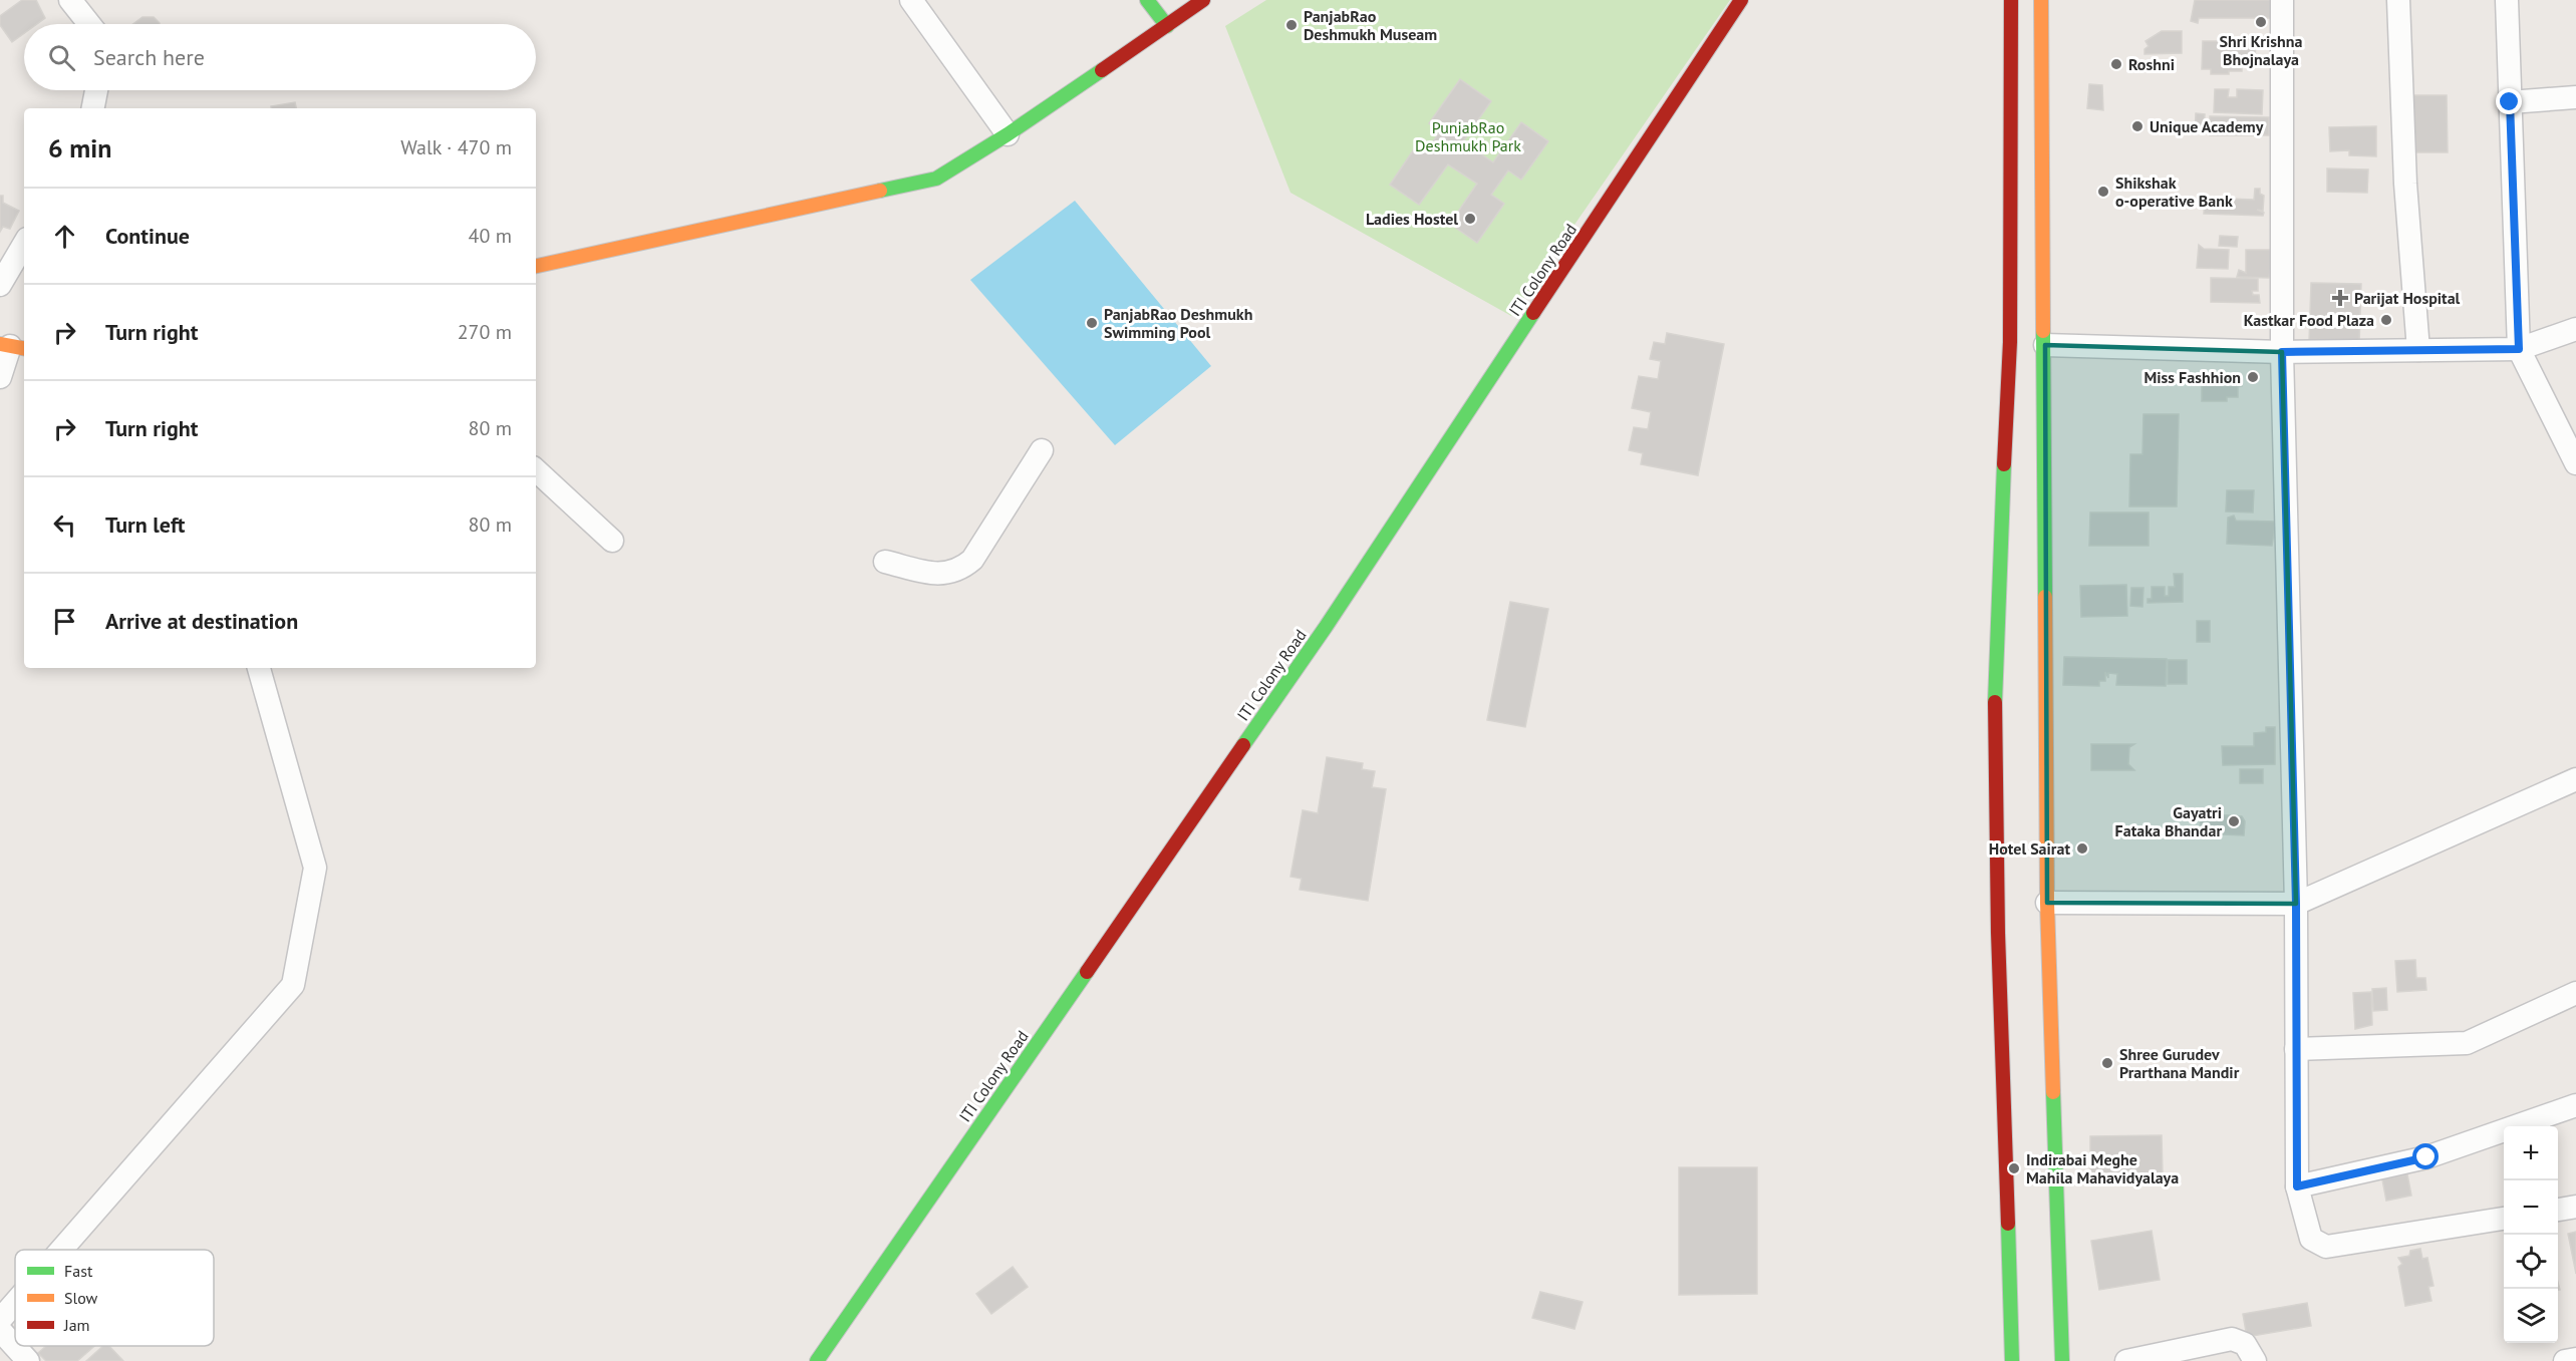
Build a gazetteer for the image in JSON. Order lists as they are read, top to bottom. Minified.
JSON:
{"streets":{"main road":["ITI Colony Road"]},"parks":["PunjabRao Deshmukh Park"],"places":{"other":["Shri Krishna Bhojnalaya","PanjabRao Deshmukh Museam","Roshni","Unique Academy","Shikshak o-operative Bank","Ladies Hostel","Kastkar Food Plaza","PanjabRao Deshmukh Swimming Pool","Miss Fashhion","Gayatri Fataka Bhandar","Hotel Sairat","Shree Gurudev Prarthana Mandir","Indirabai Meghe Mahila Mahavidyalaya"],"health":["Parijat Hospital"]},"legend":["Fast","Slow","Jam"],"page":{"search":"Search here","heading":["6 min","Walk · 470 m"],"list":[["Continue","40 m"],["Turn right","270 m"],["Turn right","80 m"],["Turn left","80 m"],"Arrive at destination"],"map_buttons":["+","−"]}}
